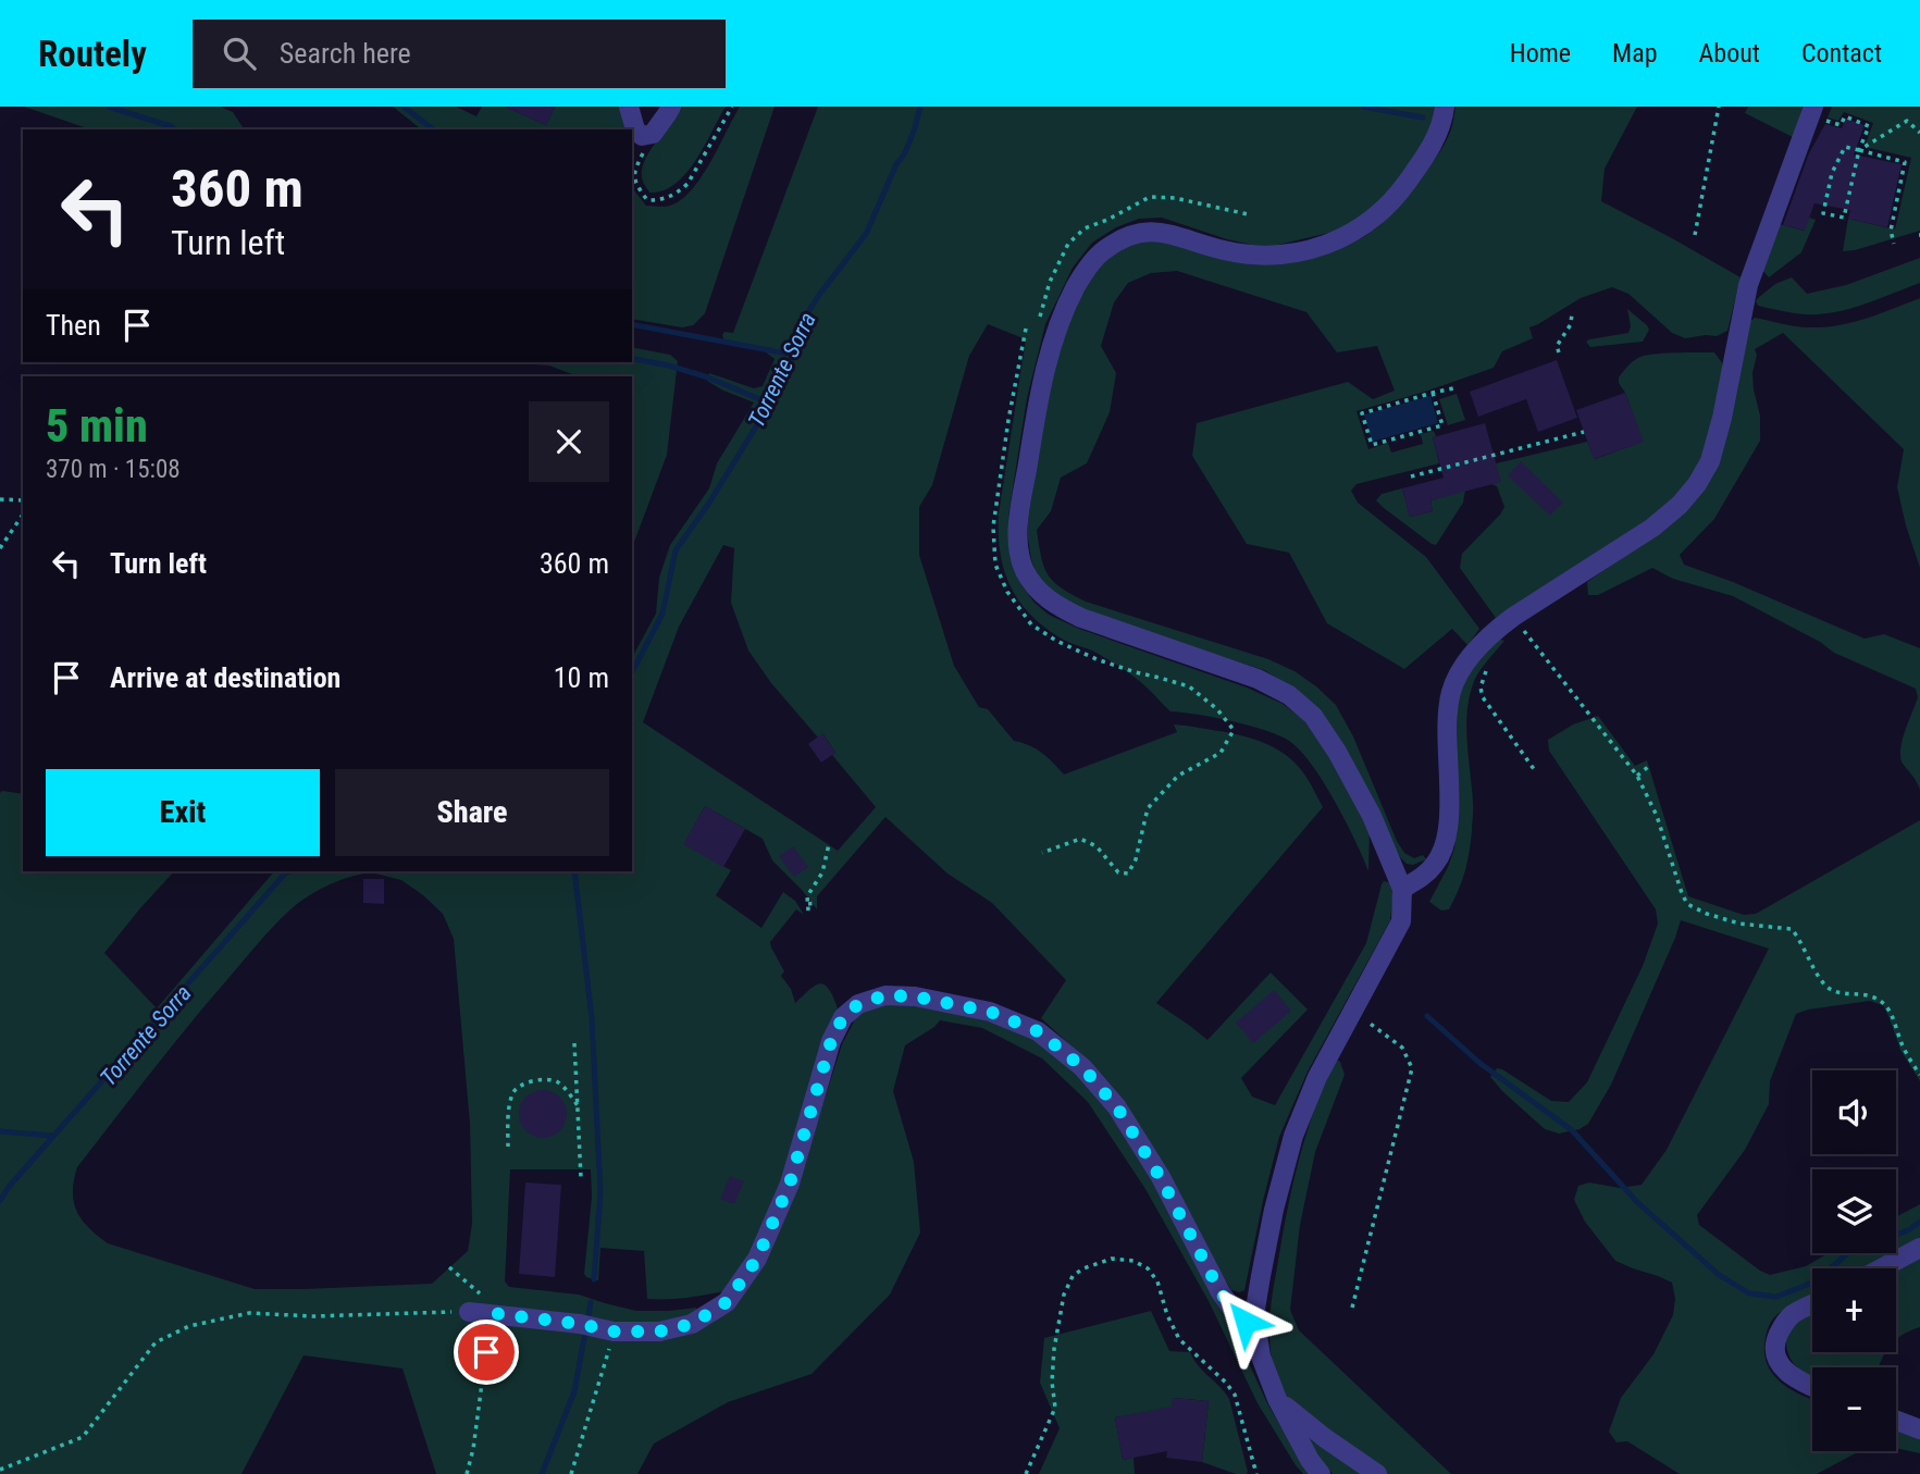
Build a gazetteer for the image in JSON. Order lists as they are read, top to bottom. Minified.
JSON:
{"water":["Torrente Sorra"],"page":{"header":"Routely","search":"Search here","nav":["Home","Map","About","Contact"],"turn":["360 m","Turn left"],"then":"Then","heading":["5 min","370 m · 15:08"],"list":[{"name":"Turn left","value":"360 m"},{"name":"Arrive at destination","value":"10 m"}],"buttons":["Exit","Share"],"map_buttons":["+","−"]}}
